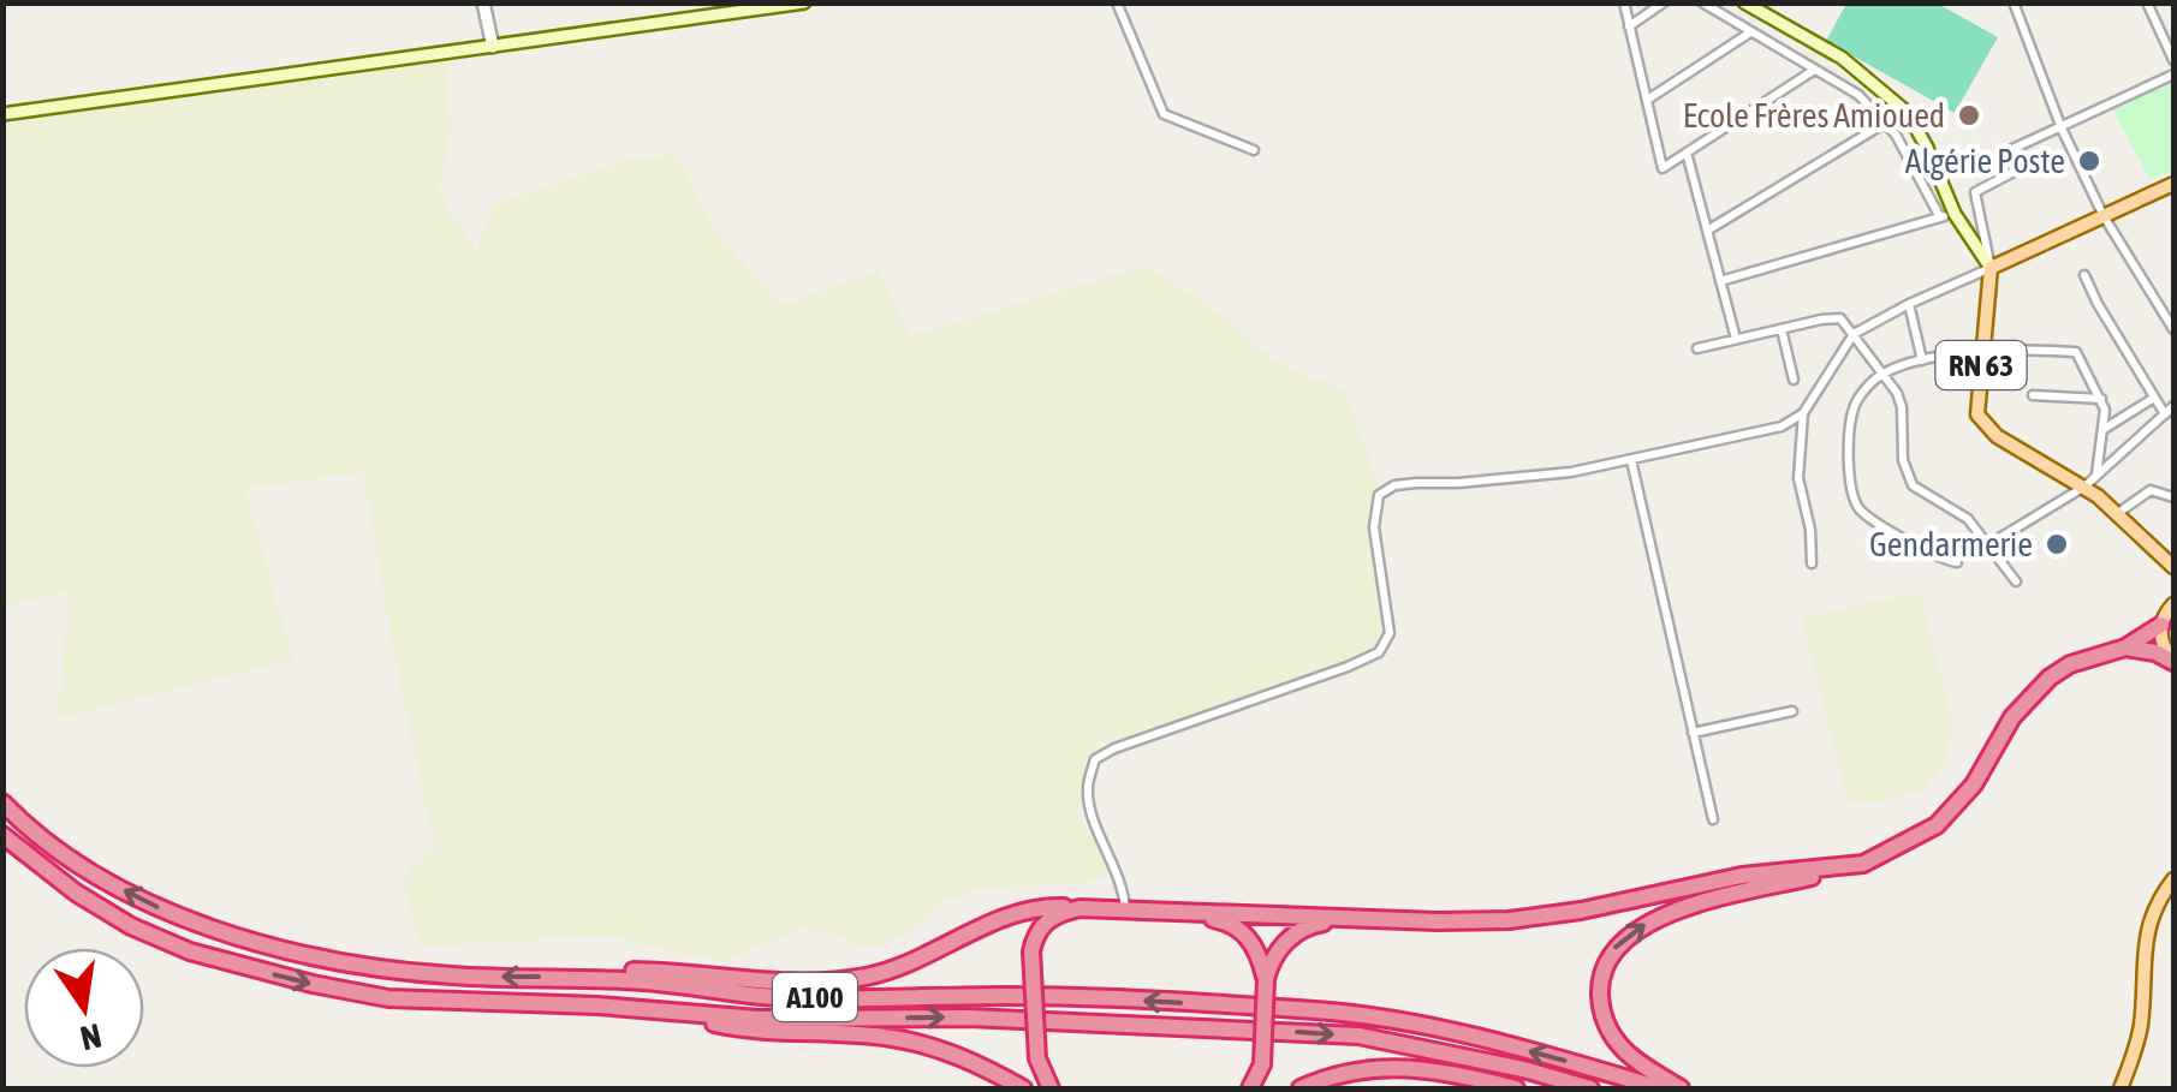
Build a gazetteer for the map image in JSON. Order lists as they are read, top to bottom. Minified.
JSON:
{"streets":{"highway":["A100"],"main road":["RN 63"]},"places":["Ecole Frères Amioued","Algérie Poste","Gendarmerie"],"north":"bottom"}
